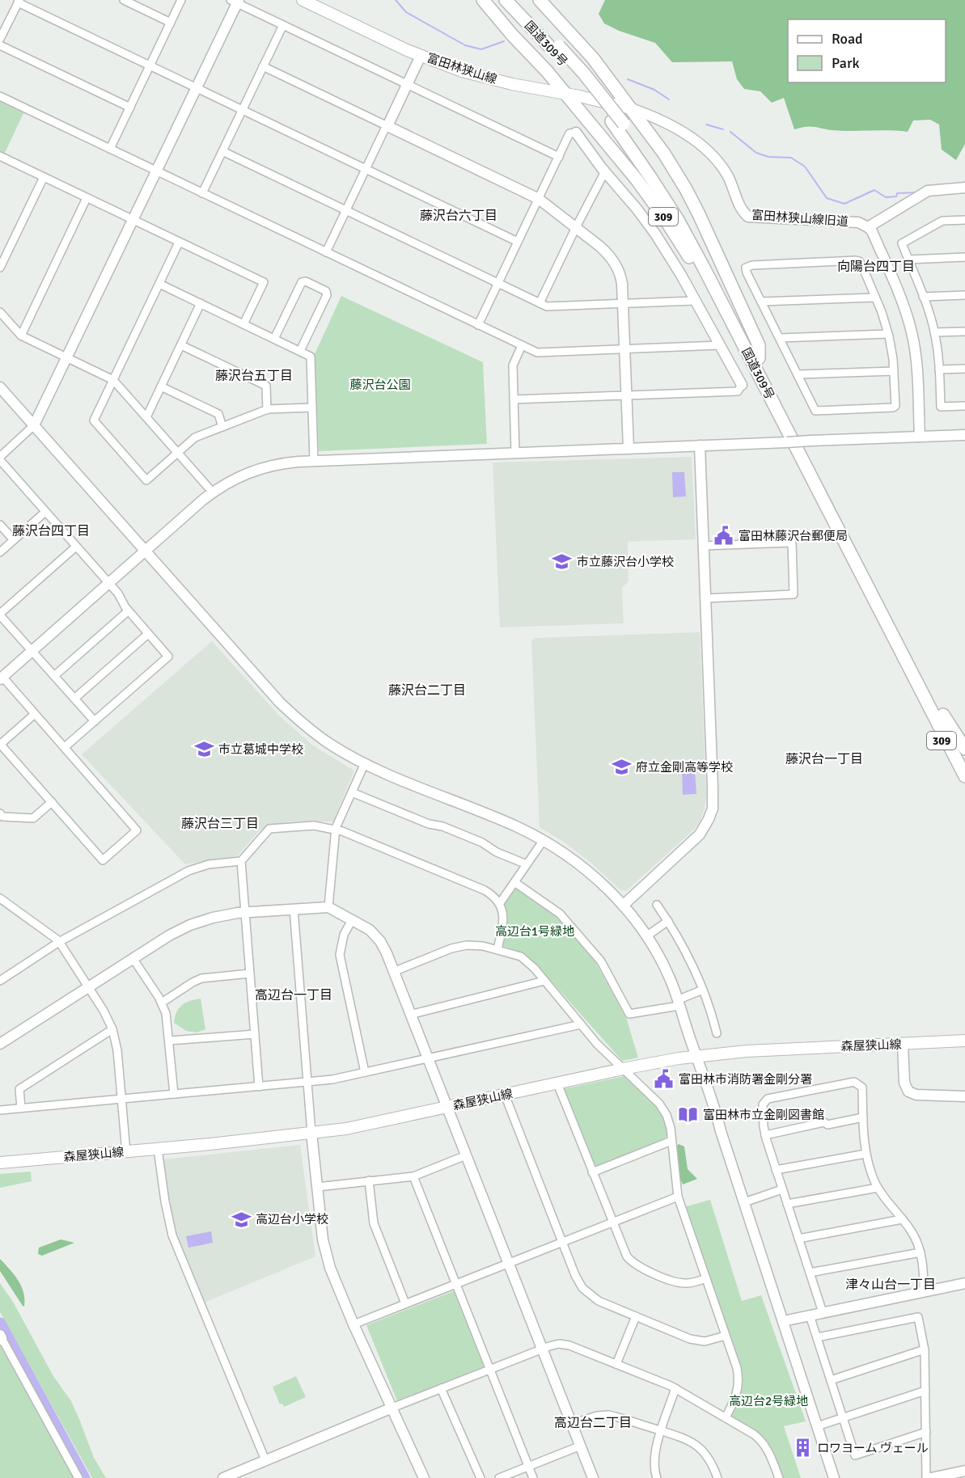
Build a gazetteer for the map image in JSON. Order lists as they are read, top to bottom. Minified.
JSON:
{"streets":{"highway":["国道309号","309"],"main road":["富田林狭山線","森屋狭山線"],"street":["富田林狭山線旧道"]},"crossings":[["国道309号","309"],["富田林狭山線","309"],["富田林狭山線","富田林狭山線旧道"],["309","富田林狭山線旧道"]],"districts":["藤沢台六丁目","向陽台四丁目","藤沢台五丁目","藤沢台四丁目","藤沢台二丁目","藤沢台一丁目","藤沢台三丁目","高辺台一丁目","津々山台一丁目","高辺台二丁目"],"parks":["藤沢台公園","高辺台1号緑地","高辺台2号緑地"],"places":{"public building":["富田林藤沢台郵便局","富田林市消防署金剛分署"],"school or university":["市立藤沢台小学校","市立葛城中学校","府立金剛高等学校","高辺台小学校"],"library":["富田林市立金剛図書館"],"building":["ロワヨーム ヴェール"]},"legend":["Road","Park"]}
